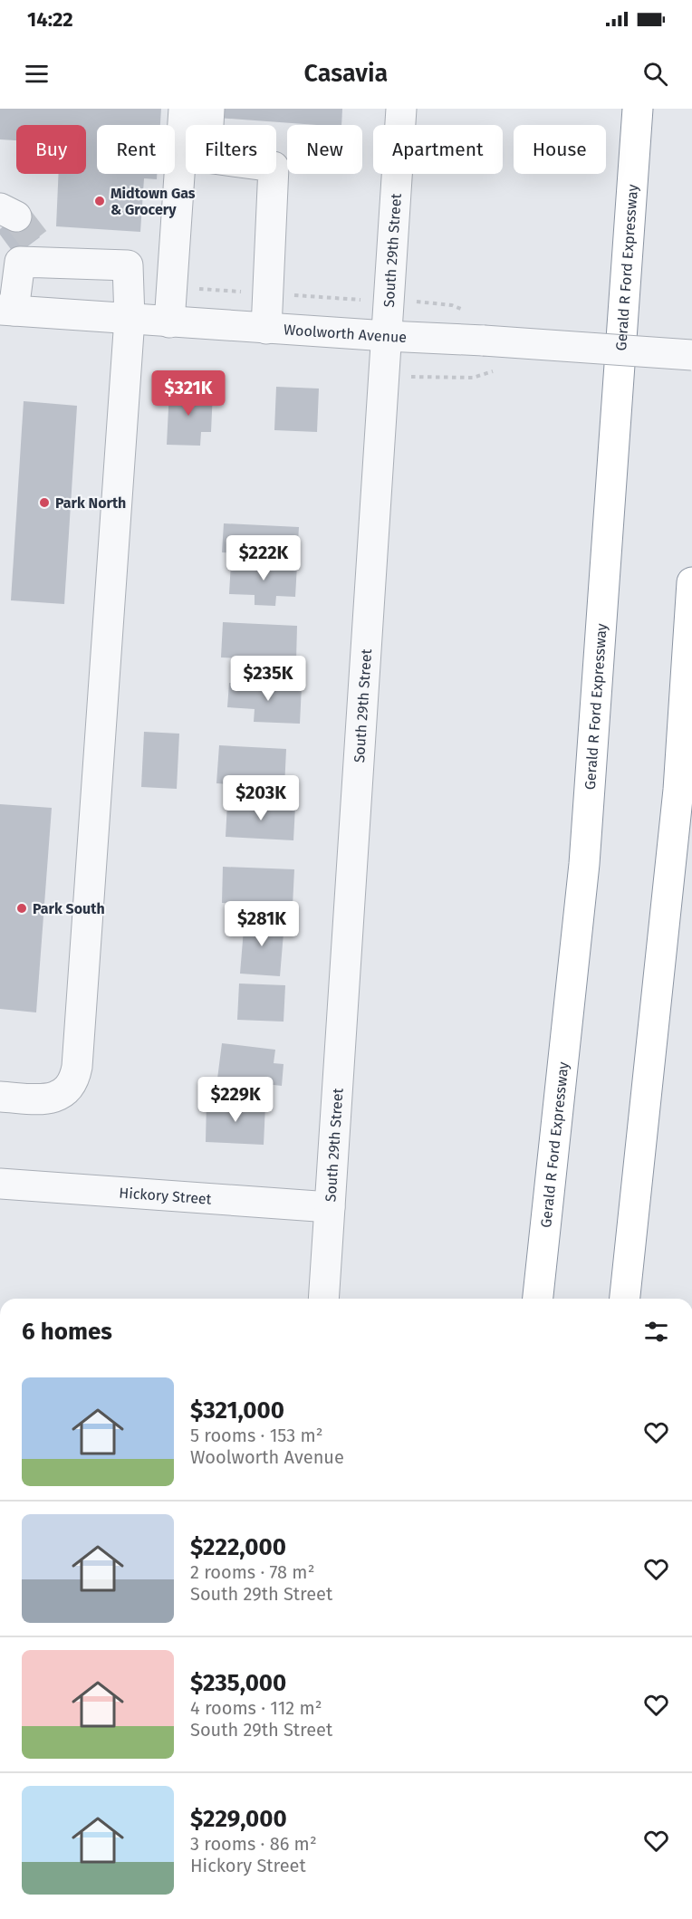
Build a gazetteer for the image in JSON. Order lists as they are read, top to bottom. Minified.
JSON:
{"streets":{"highway":["Gerald R Ford Expressway"],"street":["South 29th Street","Woolworth Avenue","Hickory Street"]},"crossings":[["South 29th Street","Woolworth Avenue"],["South 29th Street","Hickory Street"]],"places":["Midtown Gas & Grocery","Park North","Park South"],"page":{"status":"14:22","header":"Casavia","chip":["Buy","Rent","Filters","New","Apartment","House"],"price":["$321K","$222K","$235K","$203K","$281K","$229K"],"heading":"6 homes","list":[{"name":"$321,000","note":"5 rooms · 153 m² · Woolworth Avenue"},{"name":"$222,000","note":"2 rooms · 78 m² · South 29th Street"},{"name":"$235,000","note":"4 rooms · 112 m² · South 29th Street"},{"name":"$229,000","note":"3 rooms · 86 m² · Hickory Street"}]}}
